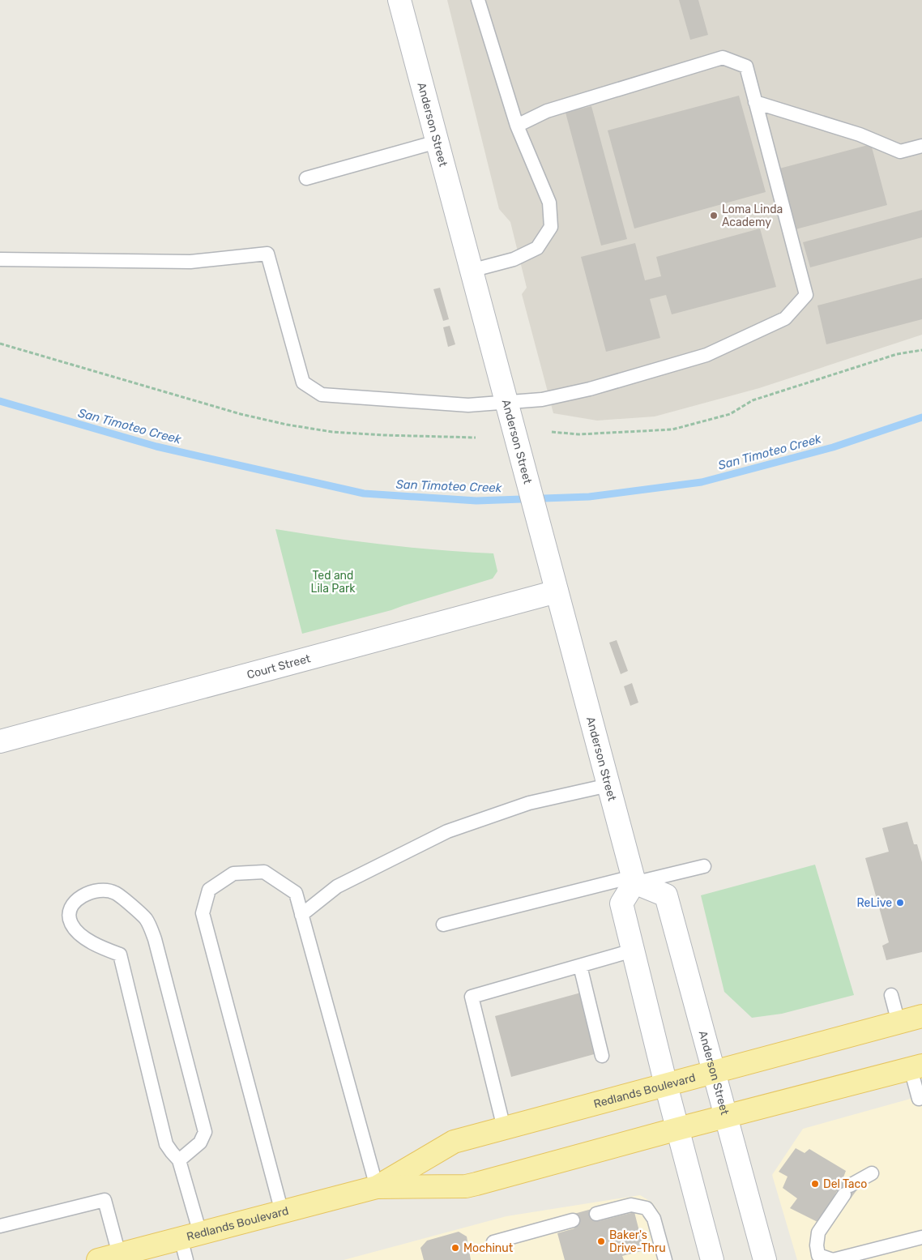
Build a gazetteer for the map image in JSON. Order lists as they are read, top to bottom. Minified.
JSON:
{"streets":{"main road":["Anderson Street","Court Street","Redlands Boulevard"]},"crossings":[["Anderson Street","Court Street"],["Anderson Street","Redlands Boulevard"]],"water":["San Timoteo Creek"],"parks":["Ted and Lila Park"],"places":["Loma Linda Academy","ReLive","Del Taco","Baker's Drive-Thru","Mochinut"]}
